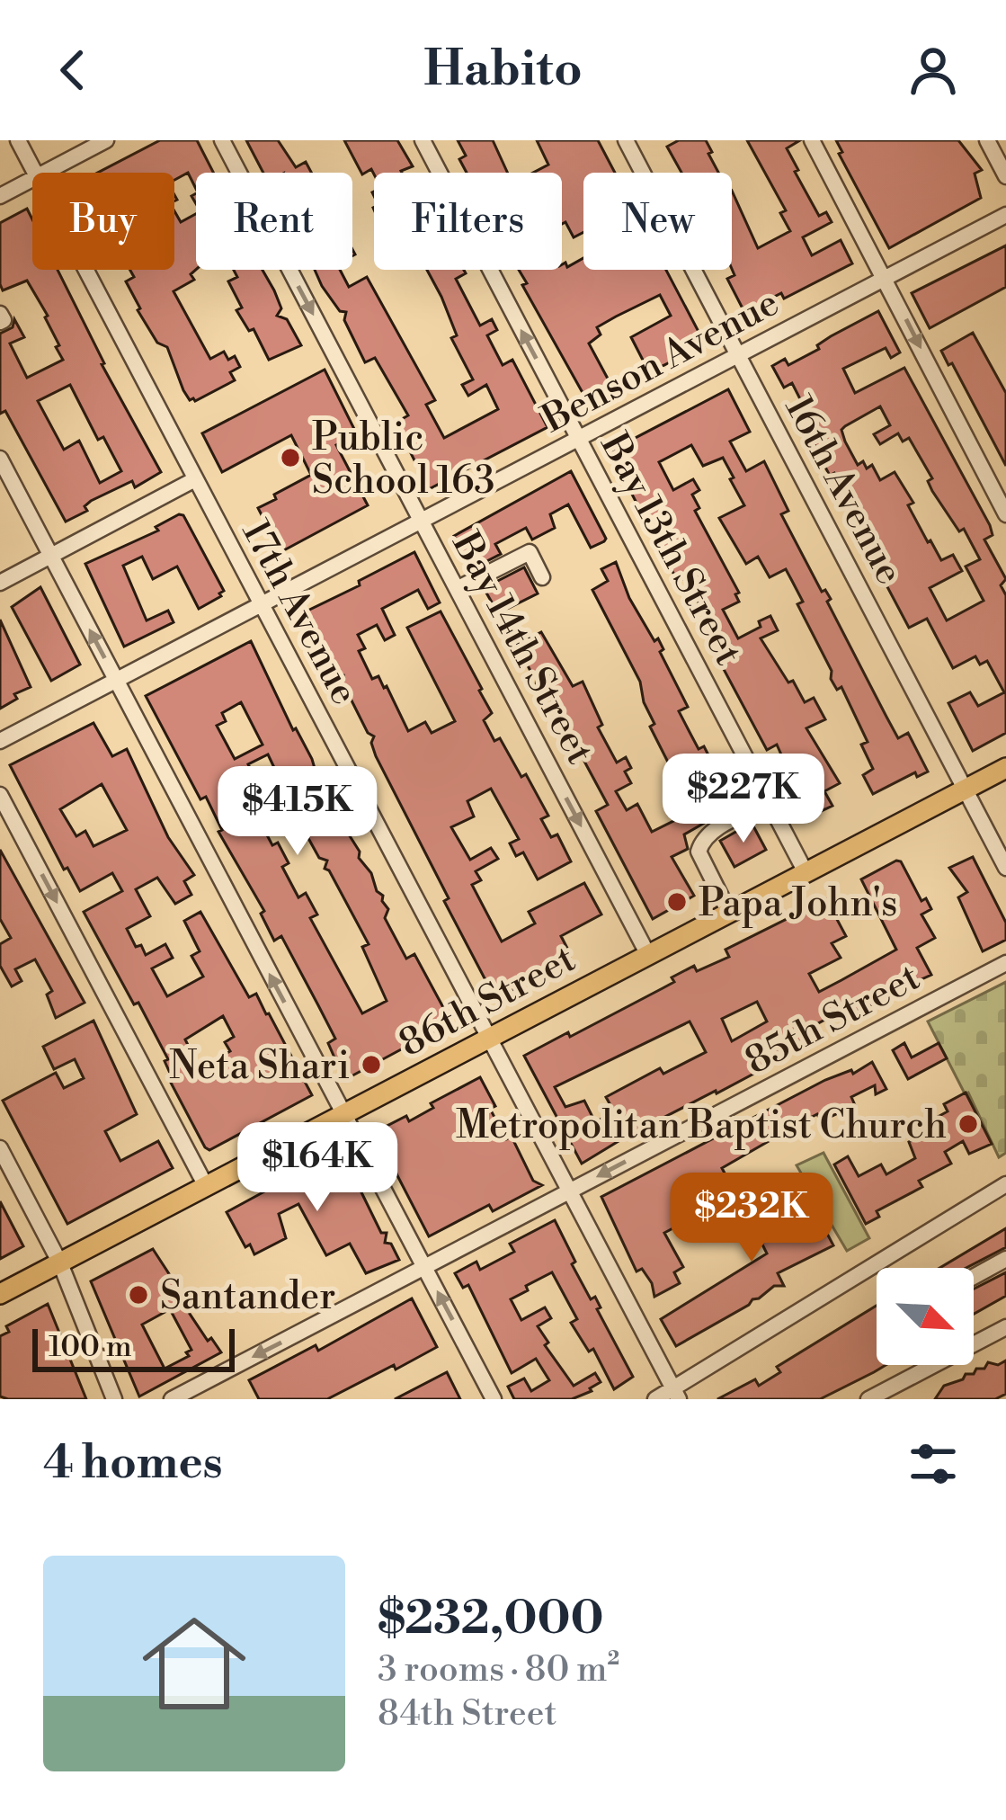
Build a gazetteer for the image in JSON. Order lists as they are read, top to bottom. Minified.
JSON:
{"streets":{"main road":["86th Street"],"street":["Benson Avenue","16th Avenue","Bay 13th Street","17th Avenue","Bay 14th Street","85th Street"]},"crossings":[["Benson Avenue","16th Avenue"],["Benson Avenue","Bay 13th Street"],["Benson Avenue","17th Avenue"],["Benson Avenue","Bay 14th Street"],["16th Avenue","86th Street"],["Bay 13th Street","86th Street"],["17th Avenue","86th Street"],["17th Avenue","85th Street"],["Bay 14th Street","86th Street"]],"one_way":["Bay 13th Street","Bay 14th Street","85th Street"],"places":["Public School 163","Papa John's","Neta Shari","Metropolitan Baptist Church","Santander"],"scale_bar":"100 m","north":"bottom right","page":{"header":"Habito","chip":["Buy","Rent","Filters","New"],"price":["$227K","$415K","$164K","$232K"],"scale":"100 m","heading":"4 homes","list":[{"name":"$232,000","note":"3 rooms · 80 m² · 84th Street"}]}}
